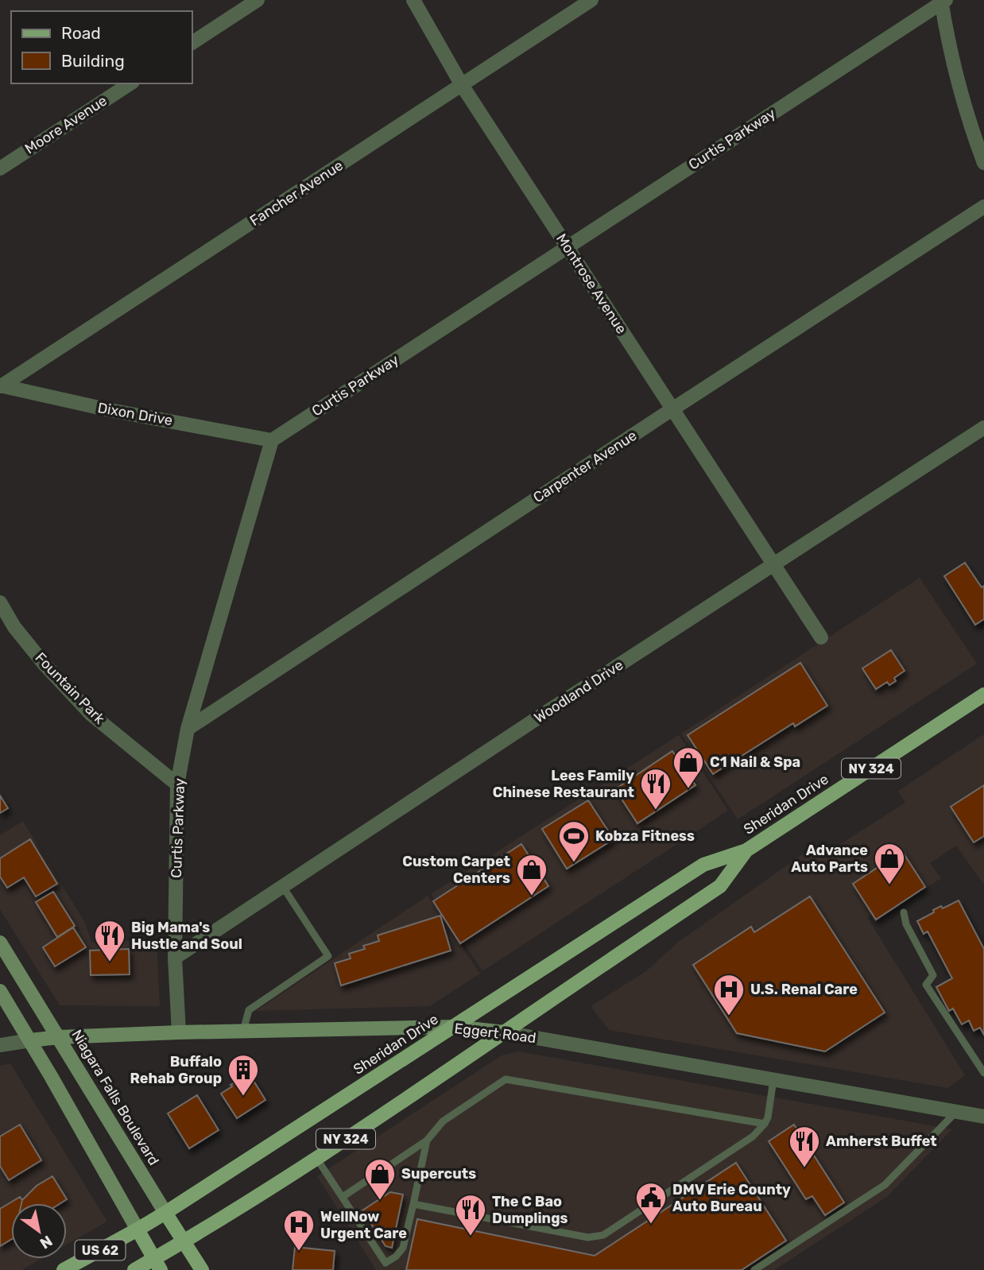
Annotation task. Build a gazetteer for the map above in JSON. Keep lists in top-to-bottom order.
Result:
{
  "streets": {
    "main road": [
      "NY 324",
      "Sheridan Drive",
      "Eggert Road",
      "Niagara Falls Boulevard",
      "US 62"
    ],
    "street": [
      "Moore Avenue",
      "Curtis Parkway",
      "Fancher Avenue",
      "Montrose Avenue",
      "Dixon Drive",
      "Carpenter Avenue",
      "Fountain Park",
      "Woodland Drive"
    ]
  },
  "crossings": [
    ["Curtis Parkway", "Montrose Avenue"],
    ["Curtis Parkway", "Dixon Drive"],
    ["Curtis Parkway", "Carpenter Avenue"],
    ["Curtis Parkway", "Fountain Park"],
    ["Curtis Parkway", "Woodland Drive"],
    ["Curtis Parkway", "Eggert Road"],
    ["Fancher Avenue", "Montrose Avenue"],
    ["Fancher Avenue", "Dixon Drive"],
    ["Montrose Avenue", "Carpenter Avenue"],
    ["Montrose Avenue", "Woodland Drive"],
    ["Sheridan Drive", "Eggert Road"],
    ["Sheridan Drive", "Niagara Falls Boulevard"],
    ["Eggert Road", "Niagara Falls Boulevard"]
  ],
  "places": {
    "shop": [
      "C1 Nail & Spa",
      "Advance Auto Parts",
      "Custom Carpet Centers",
      "Supercuts"
    ],
    "restaurant": [
      "Lees Family Chinese Restaurant",
      "Big Mama's Hustle and Soul",
      "Amherst Buffet",
      "The C Bao Dumplings"
    ],
    "sports": ["Kobza Fitness"],
    "hospital": ["U.S. Renal Care", "WellNow Urgent Care"],
    "building": ["Buffalo Rehab Group"],
    "public building": ["DMV Erie County Auto Bureau"]
  },
  "legend": ["Road", "Building"],
  "north": "bottom right"
}
